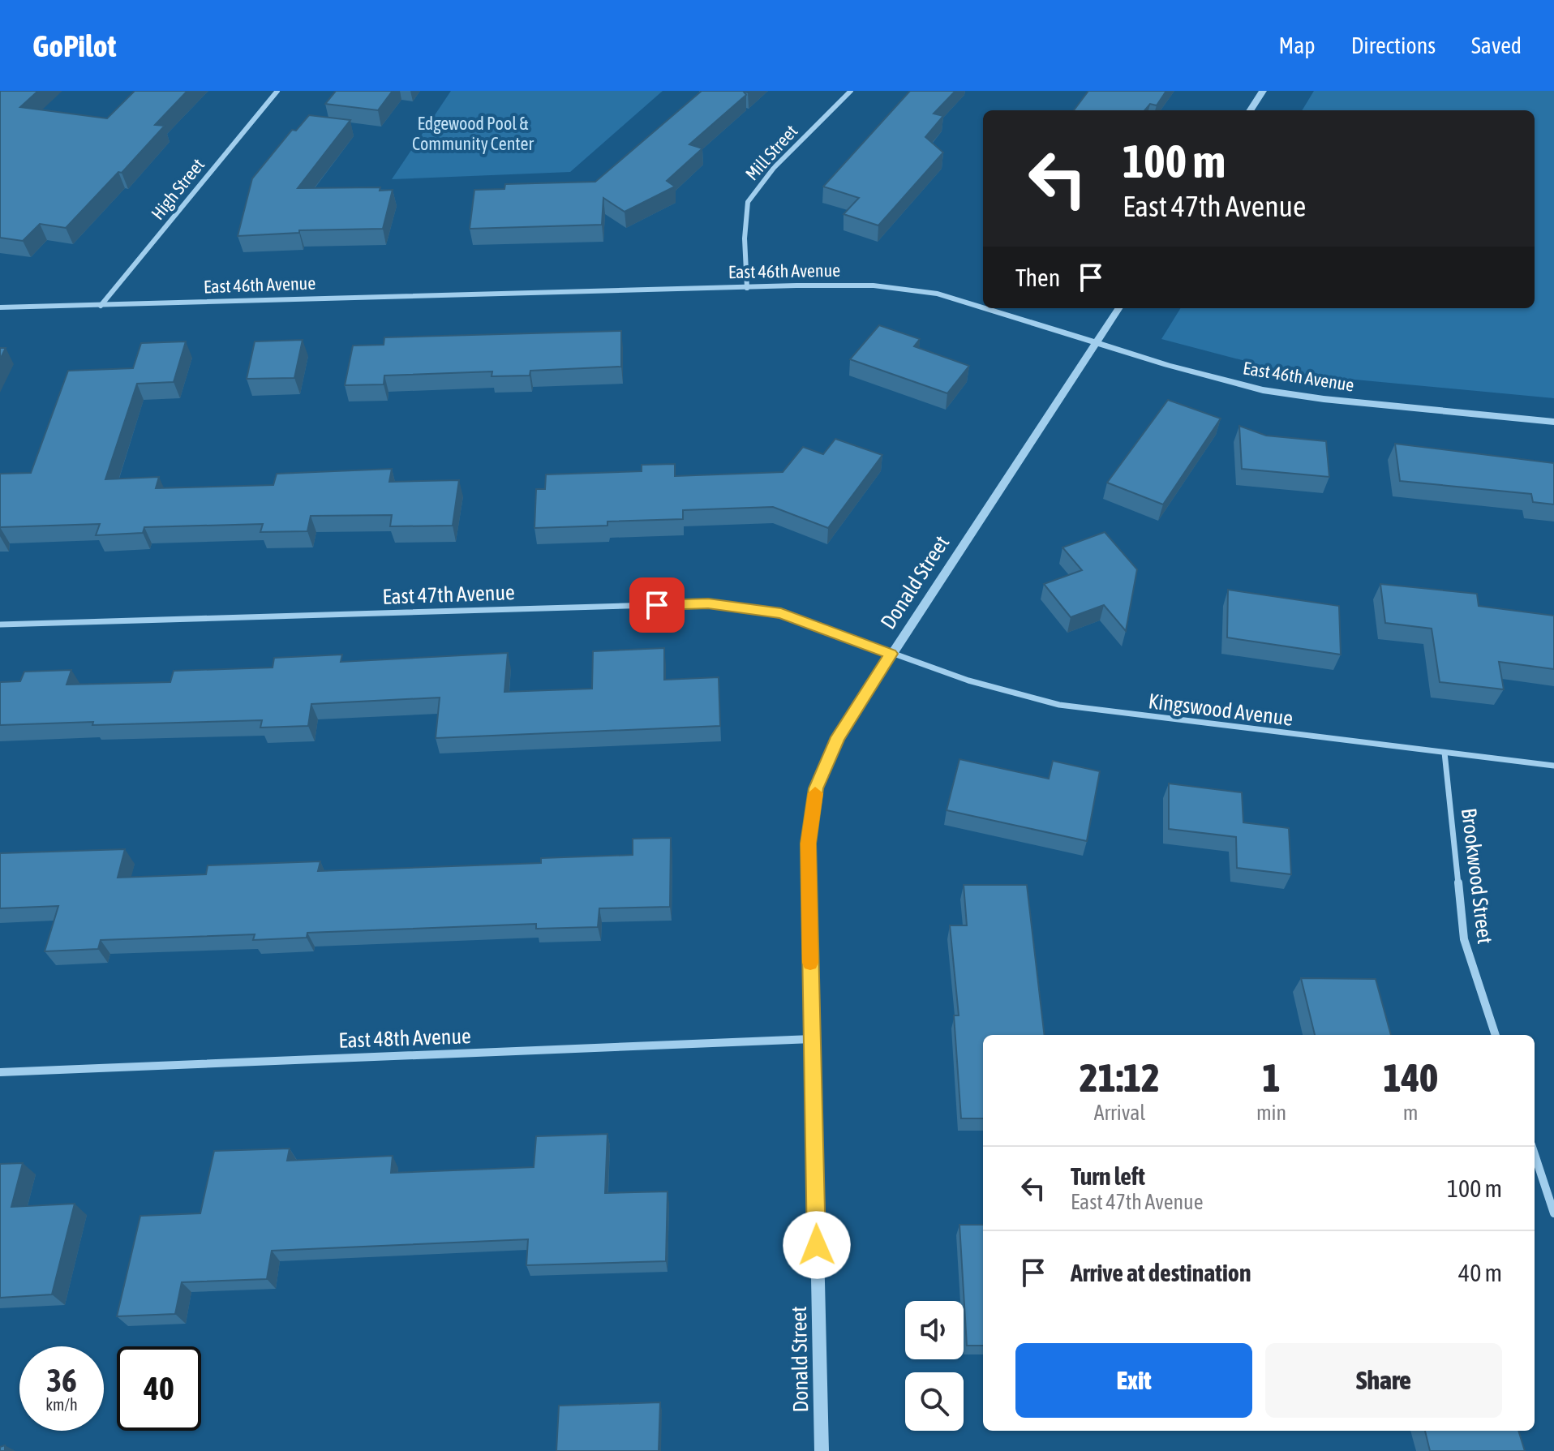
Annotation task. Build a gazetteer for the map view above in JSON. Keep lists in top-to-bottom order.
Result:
{
  "streets": {
    "street": [
      "Mill Street",
      "High Street",
      "East 46th Avenue",
      "Donald Street",
      "East 47th Avenue",
      "Kingswood Avenue",
      "Brookwood Street",
      "East 48th Avenue"
    ]
  },
  "crossings": [
    ["Mill Street", "East 46th Avenue"],
    ["High Street", "East 46th Avenue"],
    ["East 46th Avenue", "Donald Street"],
    ["Donald Street", "East 47th Avenue"],
    ["Donald Street", "Kingswood Avenue"],
    ["Donald Street", "East 48th Avenue"],
    ["East 47th Avenue", "Kingswood Avenue"],
    ["Kingswood Avenue", "Brookwood Street"]
  ],
  "parks": ["Edgewood Pool & Community Center"],
  "page": {
    "header": "GoPilot",
    "nav": ["Map", "Directions", "Saved"],
    "turn": ["100 m", "East 47th Avenue"],
    "then": "Then",
    "eta": [
      "21:12",
      "Arrival",
      "1",
      "min",
      "140",
      "m"
    ],
    "list": [
      {
        "name": "Turn left",
        "note": "East 47th Avenue",
        "value": "100 m"
      },
      {
        "name": "Arrive at destination",
        "value": "40 m"
      }
    ],
    "buttons": ["Exit", "Share"],
    "speed": "36 km/h",
    "limit": "40"
  }
}
